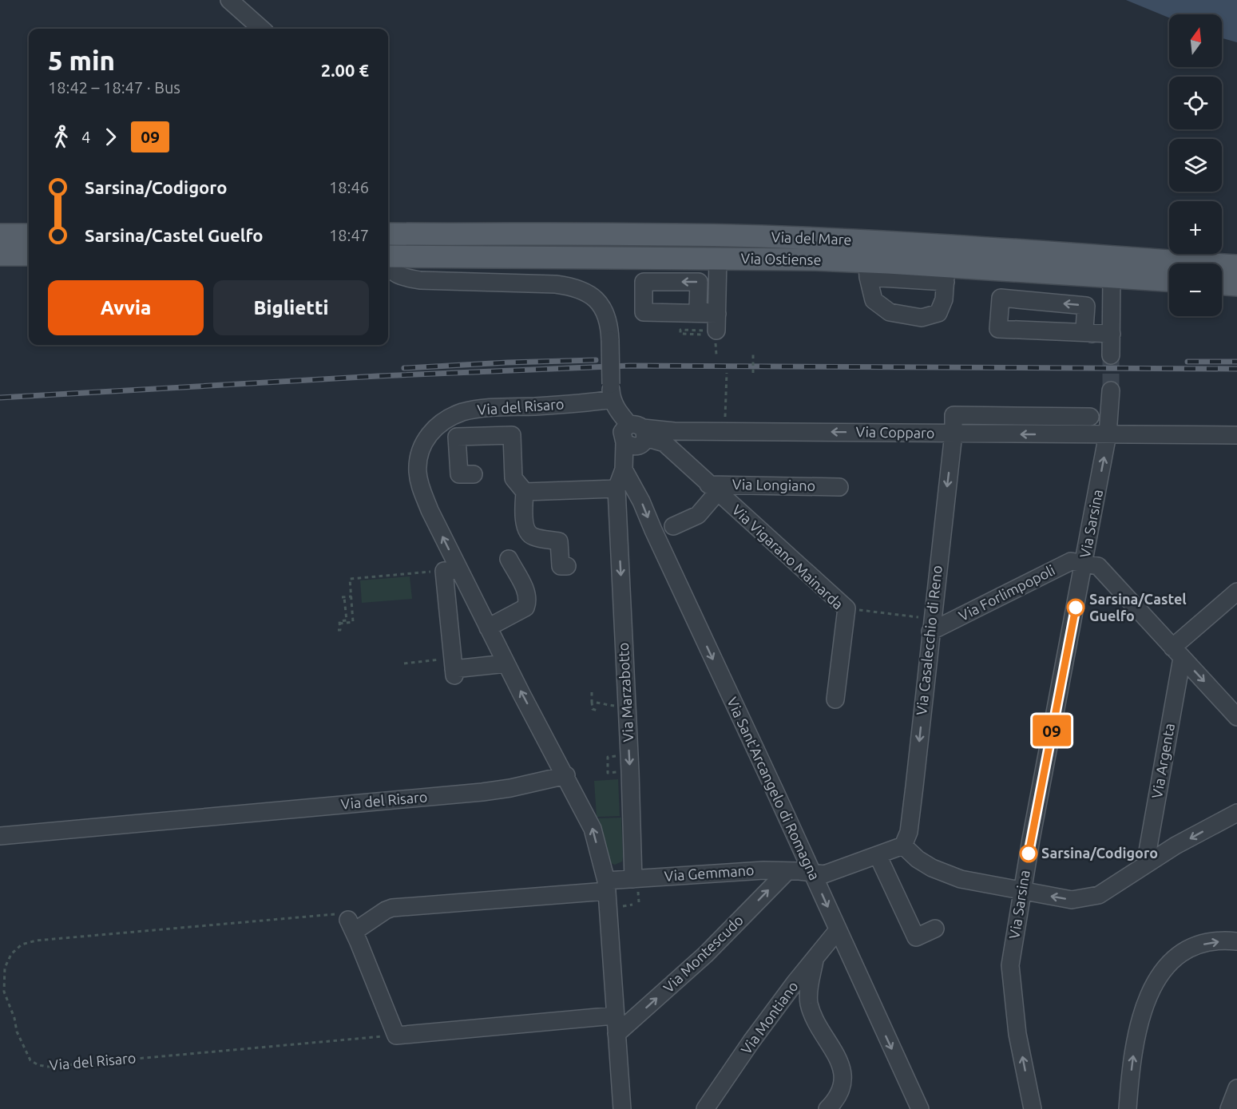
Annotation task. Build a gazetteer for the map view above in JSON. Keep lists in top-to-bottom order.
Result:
{
  "streets": {
    "main road": ["Via del Mare", "Via Ostiense"],
    "street": [
      "Via del Risaro",
      "Via Copparo",
      "Via Longiano",
      "Via Sarsina",
      "Via Vigarano Mainarda",
      "Via Forlimpopoli",
      "Via Casalecchio di Reno",
      "Via Marzabotto",
      "Via Argenta",
      "Via Sant'Arcangelo di Romagna",
      "Via Gemmano",
      "Via Montescudo",
      "Via Montiano"
    ]
  },
  "crossings": [
    ["Via del Risaro", "Via Gemmano"],
    ["Via del Risaro", "Via Montescudo"],
    ["Via Copparo", "Via Sarsina"],
    ["Via Copparo", "Via Vigarano Mainarda"],
    ["Via Copparo", "Via Casalecchio di Reno"],
    ["Via Longiano", "Via Vigarano Mainarda"],
    ["Via Sarsina", "Via Forlimpopoli"],
    ["Via Forlimpopoli", "Via Casalecchio di Reno"],
    ["Via Casalecchio di Reno", "Via Gemmano"],
    ["Via Marzabotto", "Via Gemmano"],
    ["Via Sant'Arcangelo di Romagna", "Via Gemmano"],
    ["Via Sant'Arcangelo di Romagna", "Via Montiano"],
    ["Via Gemmano", "Via Montescudo"]
  ],
  "one_way": [
    "Via Copparo",
    "Via Sarsina",
    "Via Casalecchio di Reno",
    "Via Marzabotto",
    "Via Sant'Arcangelo di Romagna",
    "Via Montescudo"
  ],
  "places": ["Sarsina/Castel Guelfo", "Sarsina/Codigoro"],
  "lines": ["bus line 09"],
  "north": "top",
  "page": {
    "on_map": "09",
    "map_buttons": ["+", "−"],
    "heading": ["5 min", "18:42 – 18:47 · Bus", "2.00 €"],
    "legs": ["4", "09"],
    "list": [
      {
        "name": "Sarsina/Codigoro",
        "value": "18:46"
      },
      {
        "name": "Sarsina/Castel Guelfo",
        "value": "18:47"
      }
    ],
    "buttons": ["Avvia", "Biglietti"]
  }
}
